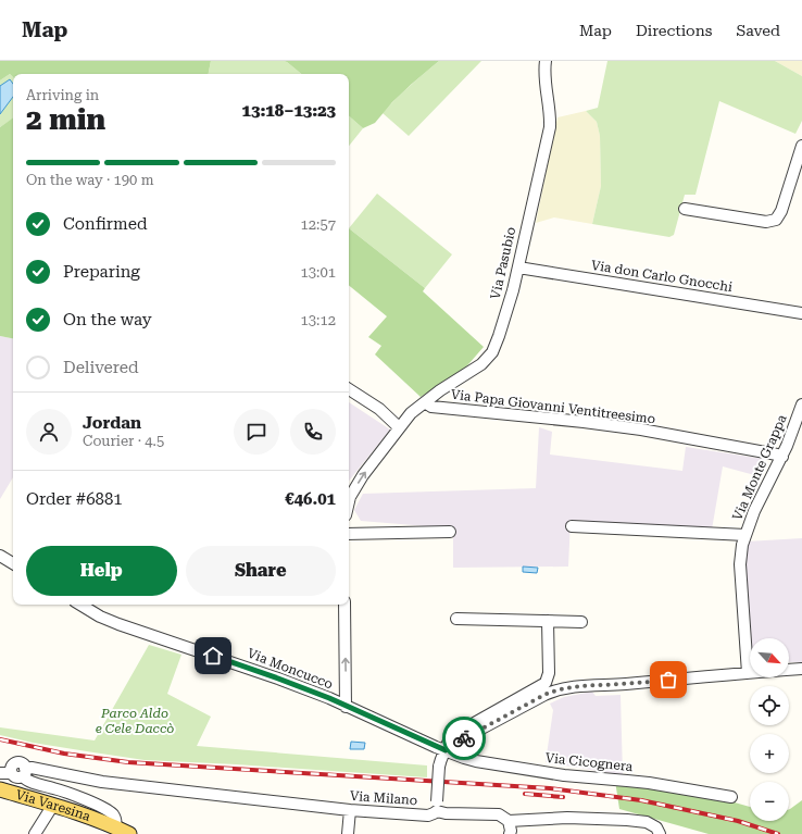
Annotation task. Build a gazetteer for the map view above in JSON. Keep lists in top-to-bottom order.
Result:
{
  "streets": {
    "main road": ["Via Varesina"],
    "street": [
      "Via Pasubio",
      "Via don Carlo Gnocchi",
      "Via Papa Giovanni Ventitreesimo",
      "Via Monte Grappa",
      "Via Moncucco",
      "Via Cicognera",
      "Via Milano"
    ]
  },
  "crossings": [
    ["Via Pasubio", "Via don Carlo Gnocchi"],
    ["Via Pasubio", "Via Papa Giovanni Ventitreesimo"],
    ["Via Papa Giovanni Ventitreesimo", "Via Monte Grappa"],
    ["Via Moncucco", "Via Cicognera"]
  ],
  "parks": ["Parco Aldo e Cele Daccò"],
  "north": "bottom right",
  "page": {
    "header": "Map",
    "nav": ["Map", "Directions", "Saved"],
    "heading": ["2 min", "Arriving in", "13:18–13:23"],
    "panel": [
      "Jordan",
      "Courier · 4.5",
      "Order #6881",
      "€46.01"
    ],
    "bar": "On the way · 190 m",
    "list": [
      ["Confirmed", "12:57"],
      ["Preparing", "13:01"],
      ["On the way", "13:12"],
      "Delivered"
    ],
    "buttons": ["Help", "Share"],
    "map_buttons": ["+", "−"]
  }
}
